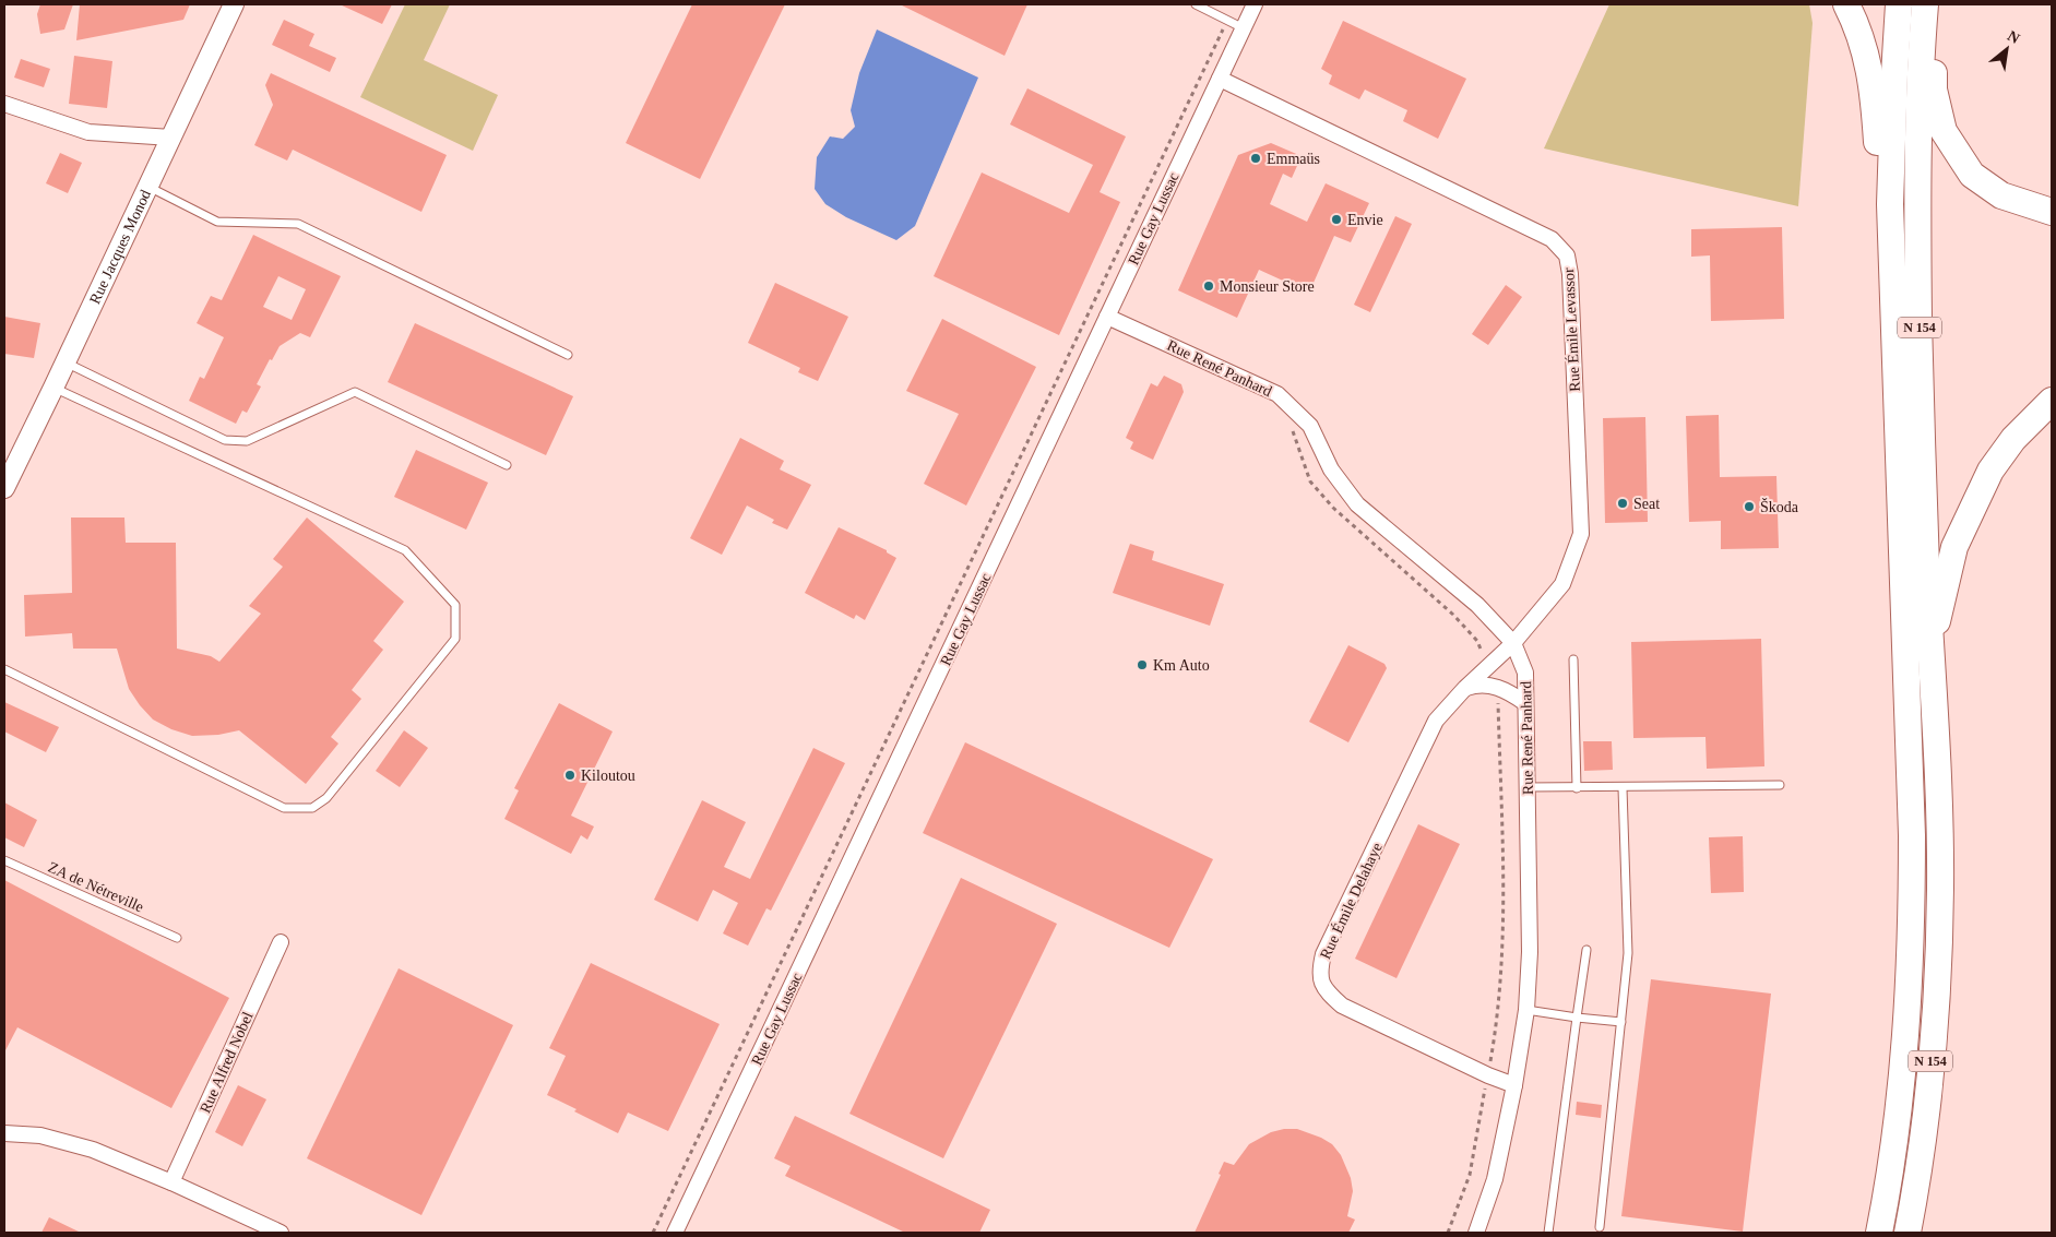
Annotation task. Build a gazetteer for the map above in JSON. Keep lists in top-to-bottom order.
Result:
{
  "streets": {
    "highway": ["N 154"],
    "street": [
      "Rue Gay Lussac",
      "Rue Jacques Monod",
      "Rue Émile Levassor",
      "Rue René Panhard",
      "Rue Émile Delahaye",
      "Rue Alfred Nobel"
    ],
    "lane": ["ZA de Nétreville"]
  },
  "crossings": [
    ["Rue Gay Lussac", "Rue Émile Levassor"],
    ["Rue Gay Lussac", "Rue René Panhard"],
    ["Rue Émile Levassor", "Rue René Panhard"],
    ["Rue Émile Levassor", "Rue Émile Delahaye"],
    ["Rue René Panhard", "Rue Émile Delahaye"]
  ],
  "places": [
    "Emmaüs",
    "Envie",
    "Monsieur Store",
    "Seat",
    "Škoda",
    "Km Auto",
    "Kiloutou"
  ],
  "north": "top right"
}
